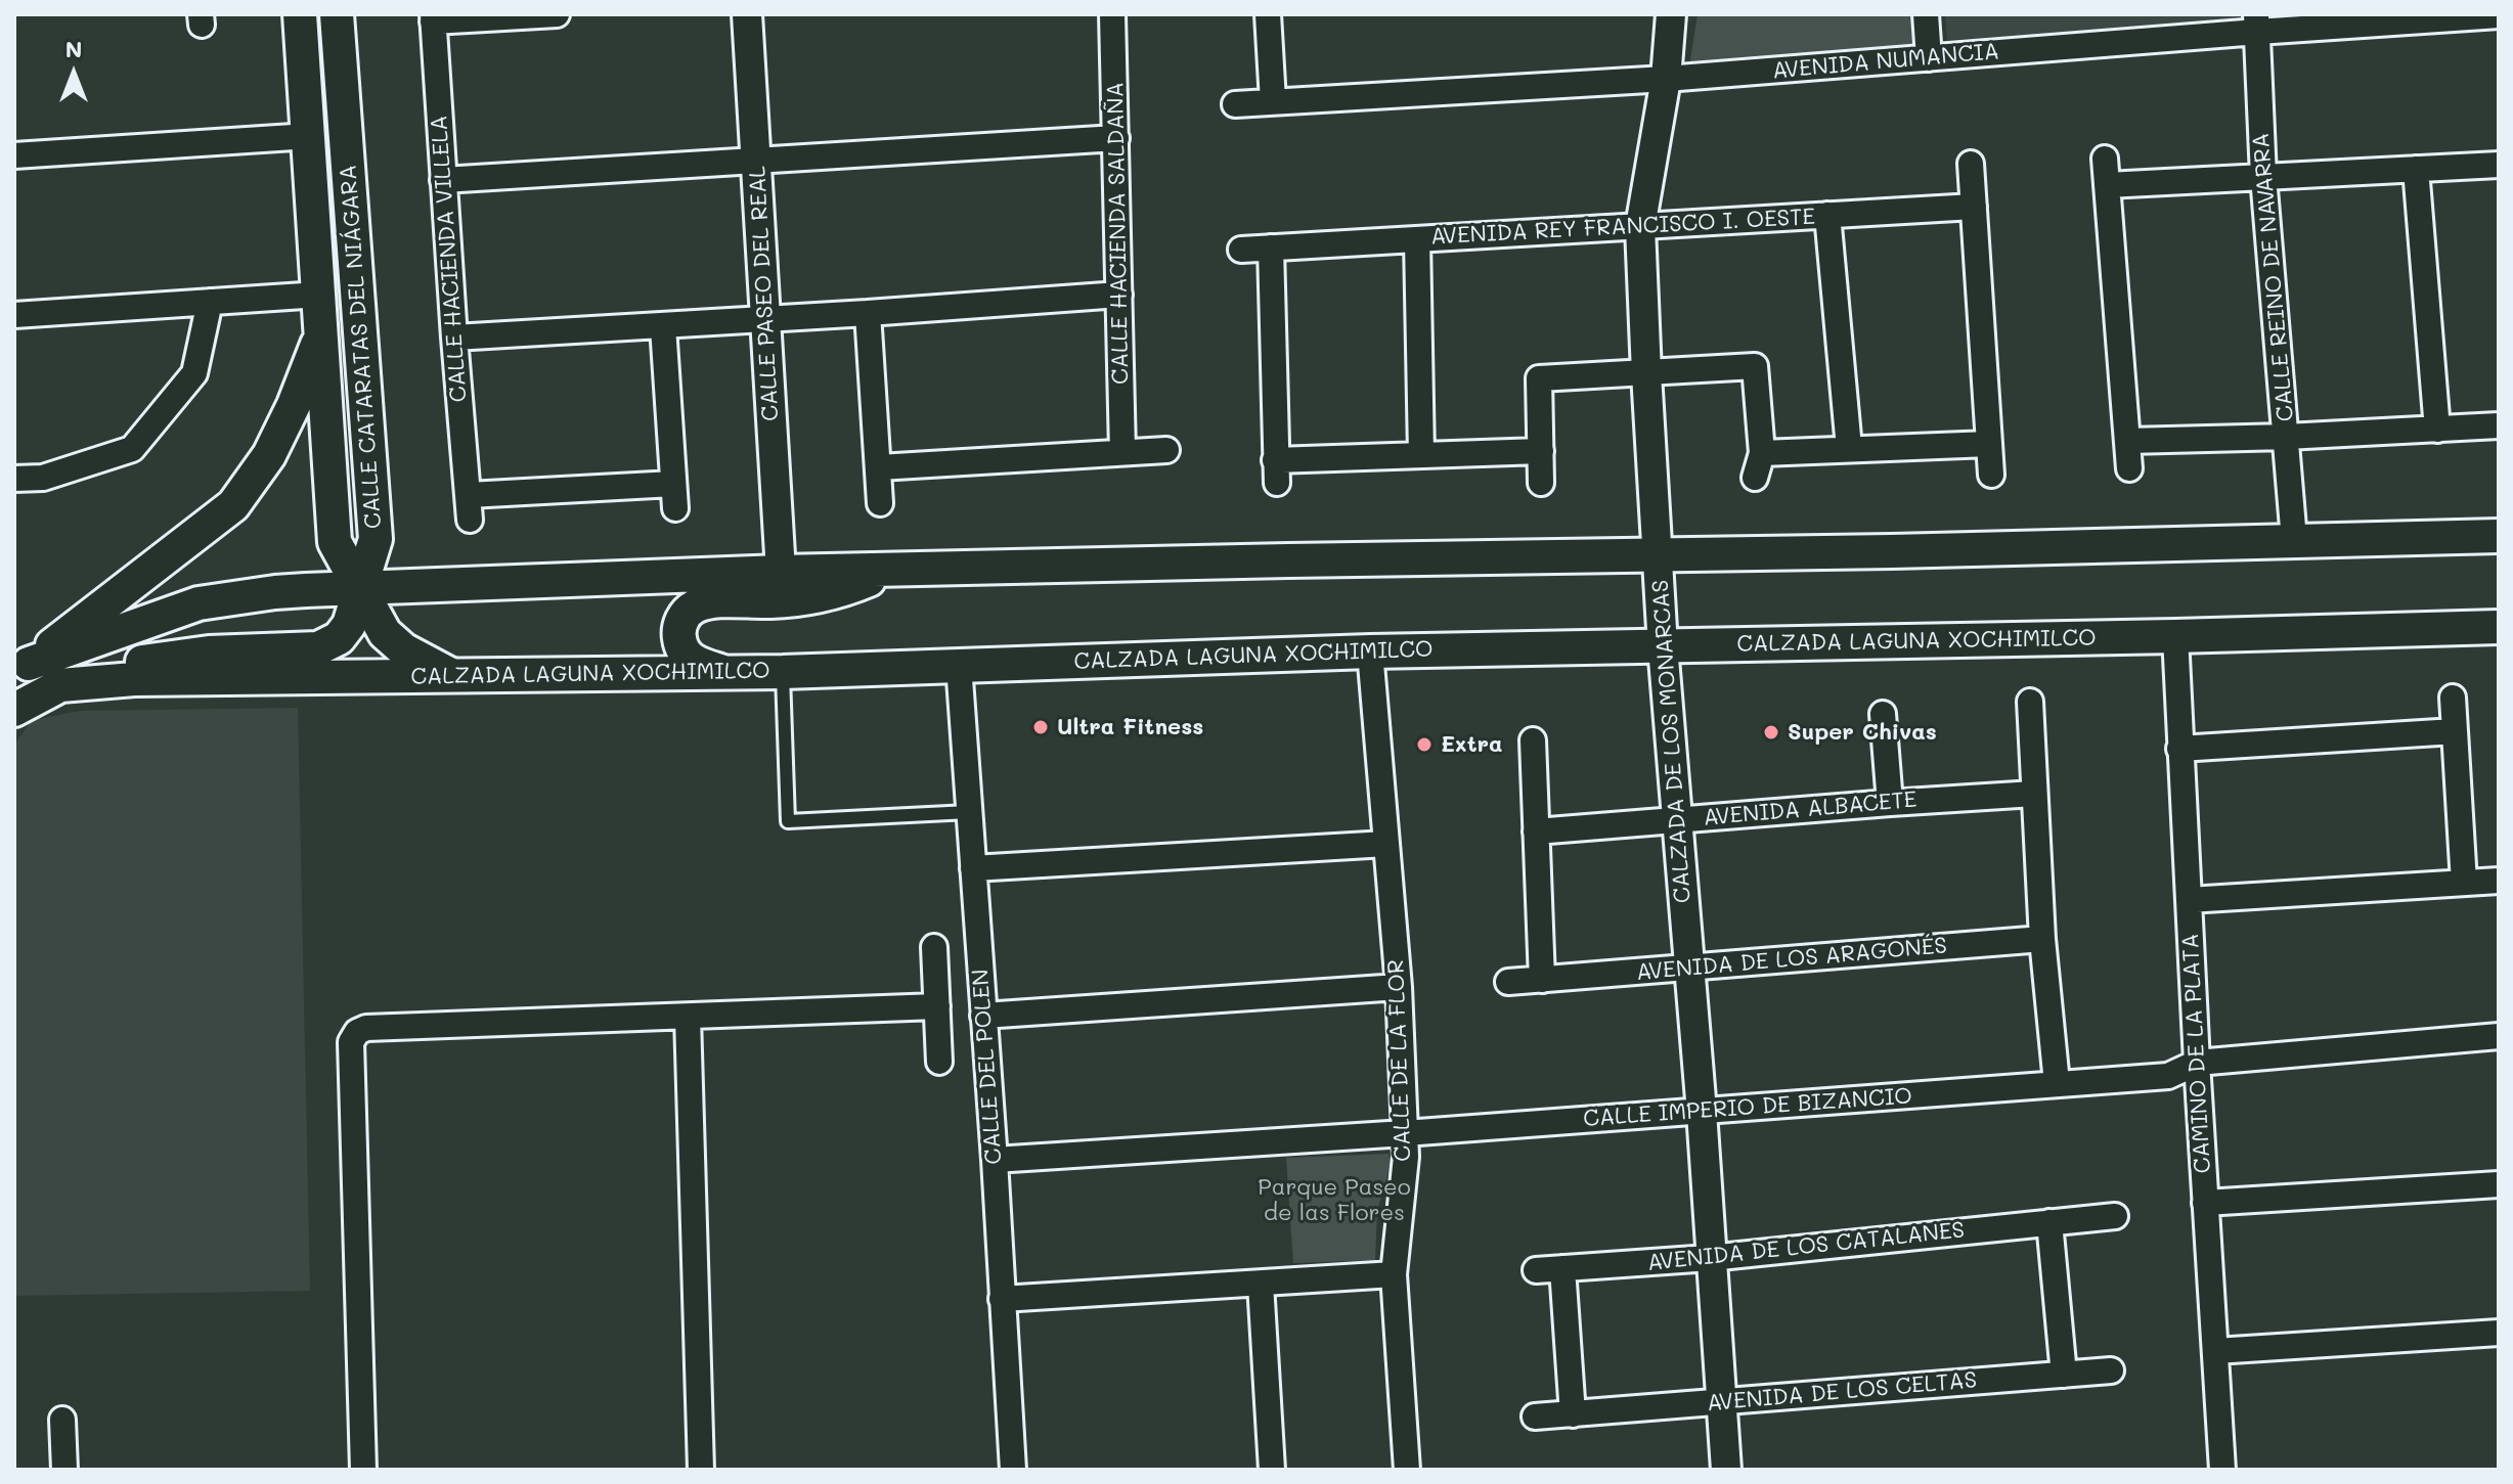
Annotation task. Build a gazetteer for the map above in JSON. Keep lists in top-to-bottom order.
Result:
{
  "streets": {
    "main road": ["CALLE CATARATAS DEL NIÁGARA", "CALZADA LAGUNA XOCHIMILCO"],
    "street": [
      "AVENIDA NUMANCIA",
      "AVENIDA REY FRANCISCO I. OESTE",
      "CALLE HACIENDA SALDAÑA",
      "CALLE HACIENDA VILLELA",
      "CALLE REINO DE NAVARRA",
      "CALLE PASEO DEL REAL",
      "CALZADA DE LOS MONARCAS",
      "AVENIDA ALBACETE",
      "AVENIDA DE LOS ARAGONÉS",
      "CAMINO DE LA PLATA",
      "CALLE DE LA FLOR",
      "CALLE DEL POLEN",
      "CALLE IMPERIO DE BIZANCIO",
      "AVENIDA DE LOS CATALANES",
      "AVENIDA DE LOS CELTAS"
    ]
  },
  "crossings": [
    ["AVENIDA NUMANCIA", "CALLE REINO DE NAVARRA"],
    ["AVENIDA NUMANCIA", "CALZADA DE LOS MONARCAS"],
    ["AVENIDA REY FRANCISCO I. OESTE", "CALZADA DE LOS MONARCAS"],
    ["CALZADA LAGUNA XOCHIMILCO", "CALZADA DE LOS MONARCAS"],
    ["CALZADA LAGUNA XOCHIMILCO", "CAMINO DE LA PLATA"],
    ["CALZADA LAGUNA XOCHIMILCO", "CALLE DE LA FLOR"],
    ["CALZADA LAGUNA XOCHIMILCO", "CALLE DEL POLEN"],
    ["CALZADA DE LOS MONARCAS", "AVENIDA ALBACETE"],
    ["CALZADA DE LOS MONARCAS", "AVENIDA DE LOS ARAGONÉS"],
    ["CALZADA DE LOS MONARCAS", "CALLE IMPERIO DE BIZANCIO"],
    ["CALZADA DE LOS MONARCAS", "AVENIDA DE LOS CATALANES"],
    ["CALZADA DE LOS MONARCAS", "AVENIDA DE LOS CELTAS"],
    ["CAMINO DE LA PLATA", "CALLE IMPERIO DE BIZANCIO"],
    ["CALLE DE LA FLOR", "CALLE IMPERIO DE BIZANCIO"],
    ["CALLE DEL POLEN", "CALLE IMPERIO DE BIZANCIO"]
  ],
  "parks": ["Parque Paseo de las Flores"],
  "places": ["Ultra Fitness", "Super Chivas", "Extra"],
  "north": "top"
}
